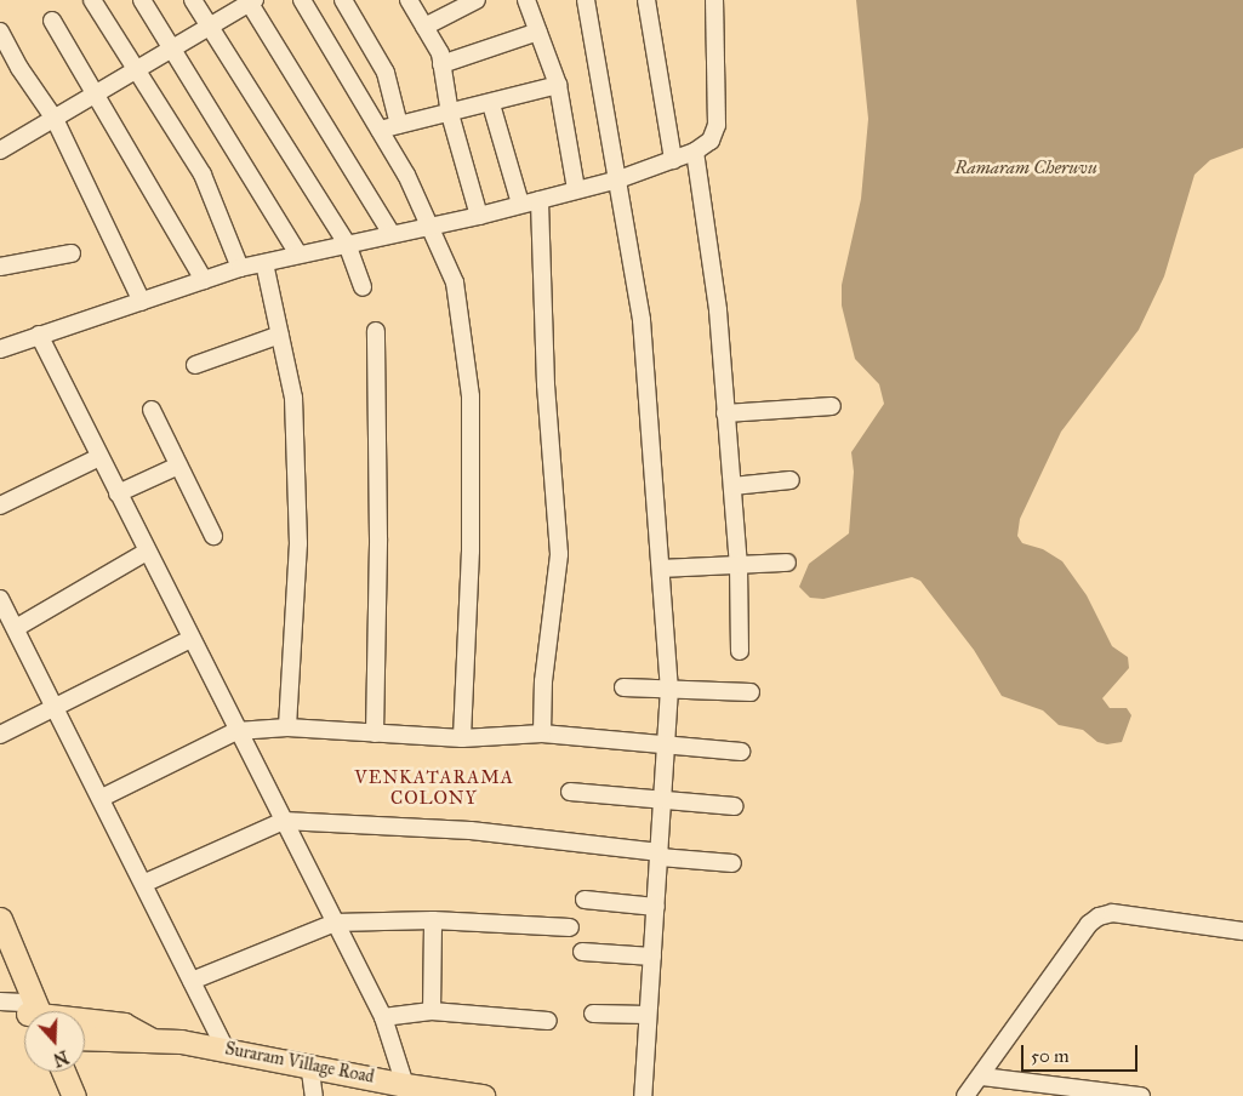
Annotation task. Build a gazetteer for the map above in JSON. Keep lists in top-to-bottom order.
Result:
{
  "streets": {
    "main road": ["Suraram Village Road"]
  },
  "districts": ["VENKATARAMA COLONY"],
  "water": ["Ramaram Cheruvu"],
  "scale_bar": "50 m",
  "north": "bottom"
}
